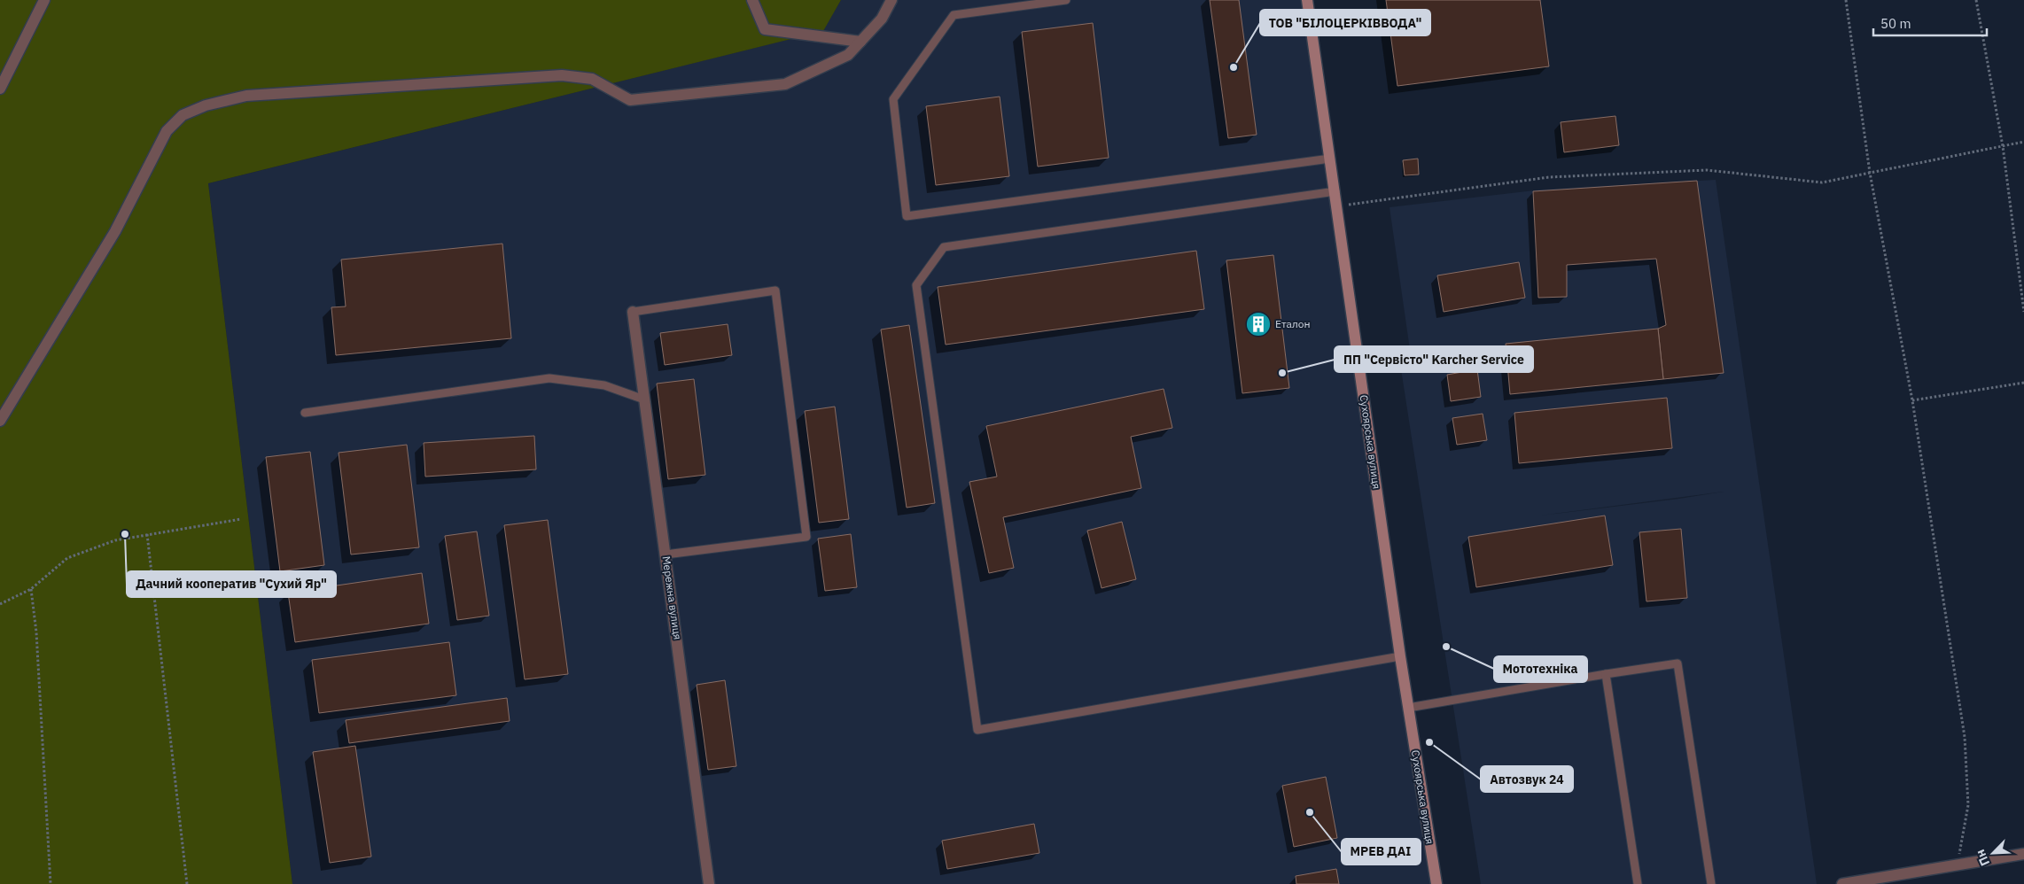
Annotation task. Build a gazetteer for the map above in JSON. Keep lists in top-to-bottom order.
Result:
{
  "streets": {
    "street": ["Сухоярська вулиця", "Мережна вулиця"]
  },
  "places": {
    "other": [
      "ТОВ \"БІЛОЦЕРКІВВОДА\"",
      "ПП \"Сервісто\" Karcher Service",
      "Дачний кооператив \"Сухий Яр\"",
      "Мототехніка",
      "Автозвук 24",
      "МРЕВ ДАІ"
    ],
    "building": ["Еталон"]
  },
  "scale_bar": "50 m",
  "north": "bottom left"
}
